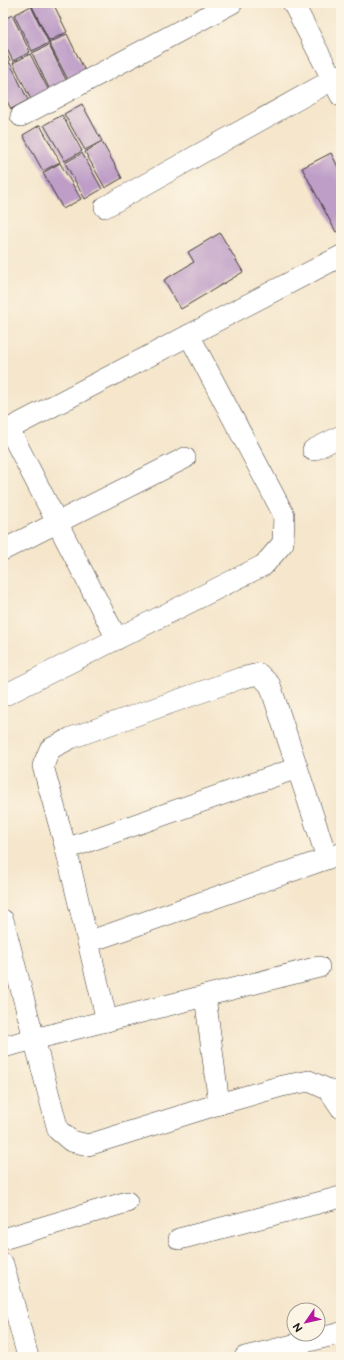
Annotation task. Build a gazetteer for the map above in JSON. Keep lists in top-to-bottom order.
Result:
{
  "north": "bottom left"
}
